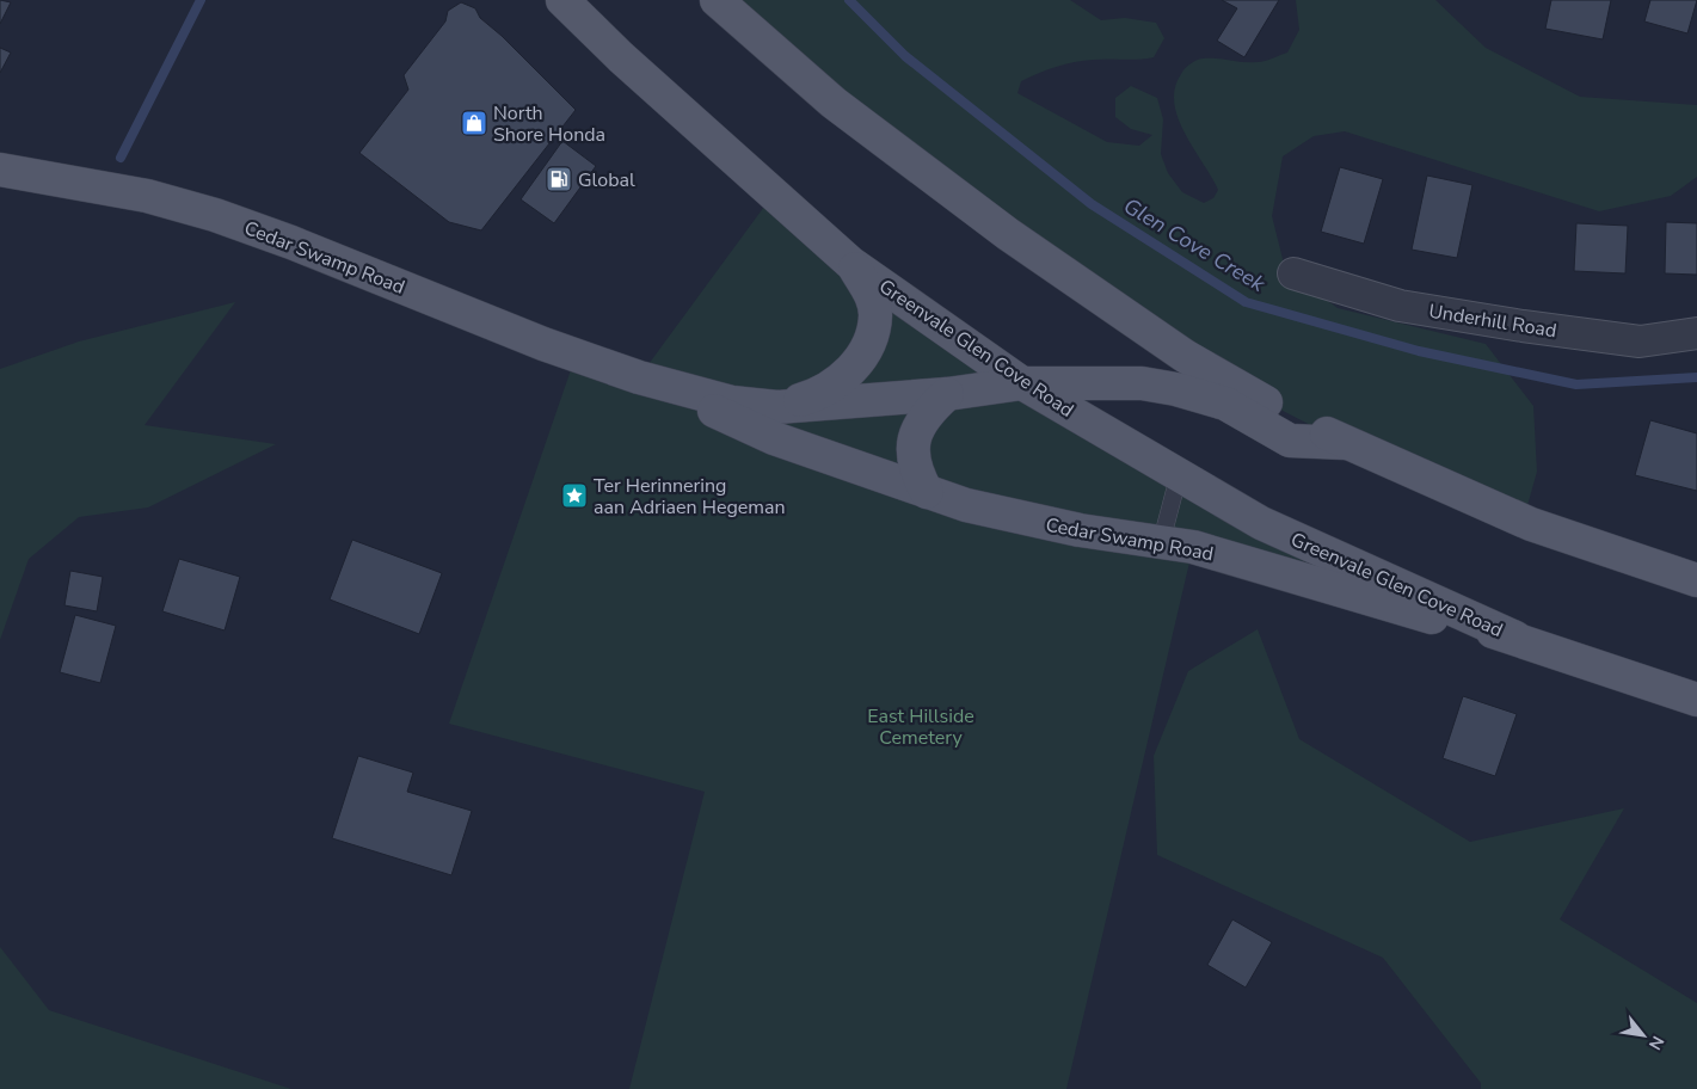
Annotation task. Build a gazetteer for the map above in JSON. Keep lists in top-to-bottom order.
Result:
{
  "streets": {
    "main road": ["Cedar Swamp Road", "Greenvale Glen Cove Road"],
    "street": ["Underhill Road"]
  },
  "crossings": [
    ["Cedar Swamp Road", "Greenvale Glen Cove Road"]
  ],
  "water": ["Glen Cove Creek"],
  "parks": ["East Hillside Cemetery"],
  "places": {
    "shop": ["North Shore Honda"],
    "fuel station": ["Global"],
    "place": ["Ter Herinnering aan Adriaen Hegeman"]
  },
  "north": "bottom right"
}
